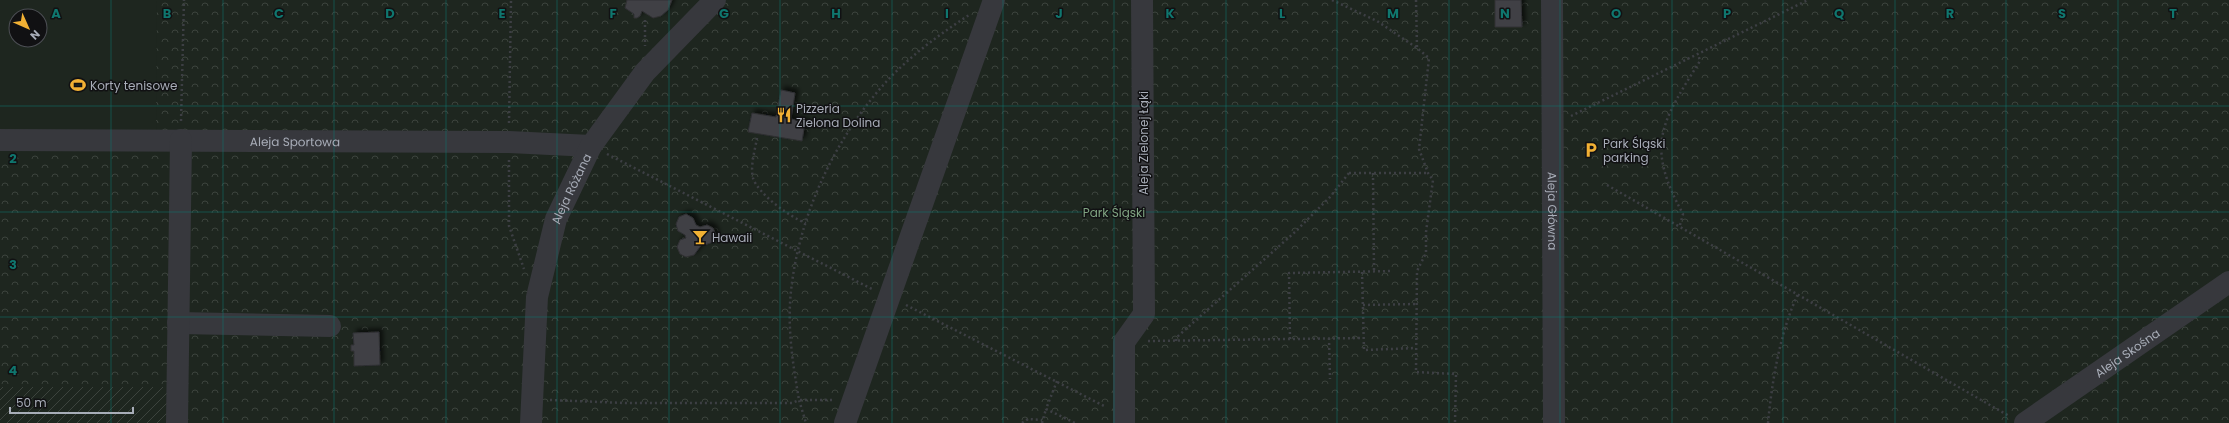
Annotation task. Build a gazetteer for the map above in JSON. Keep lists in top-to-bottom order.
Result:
{
  "streets": {
    "street": [
      "Aleja Sportowa",
      "Aleja Zielonej Łąki",
      "Aleja Różana",
      "Aleja Główna",
      "Aleja Skośna"
    ]
  },
  "crossings": [
    ["Aleja Sportowa", "Aleja Różana"]
  ],
  "parks": ["Park Śląski"],
  "places": {
    "sports": ["Korty tenisowe"],
    "restaurant": ["Pizzeria Zielona Dolina"],
    "parking": ["Park Śląski parking"],
    "bar": ["Hawaii"]
  },
  "scale_bar": "50 m",
  "north": "bottom right",
  "grid": {
    "columns": [
      "A",
      "B",
      "C",
      "D",
      "E",
      "F",
      "G",
      "H",
      "I",
      "J",
      "K",
      "L",
      "M",
      "N",
      "O",
      "P",
      "Q",
      "R",
      "S",
      "T"
    ],
    "rows": ["2", "3", "4"]
  }
}
